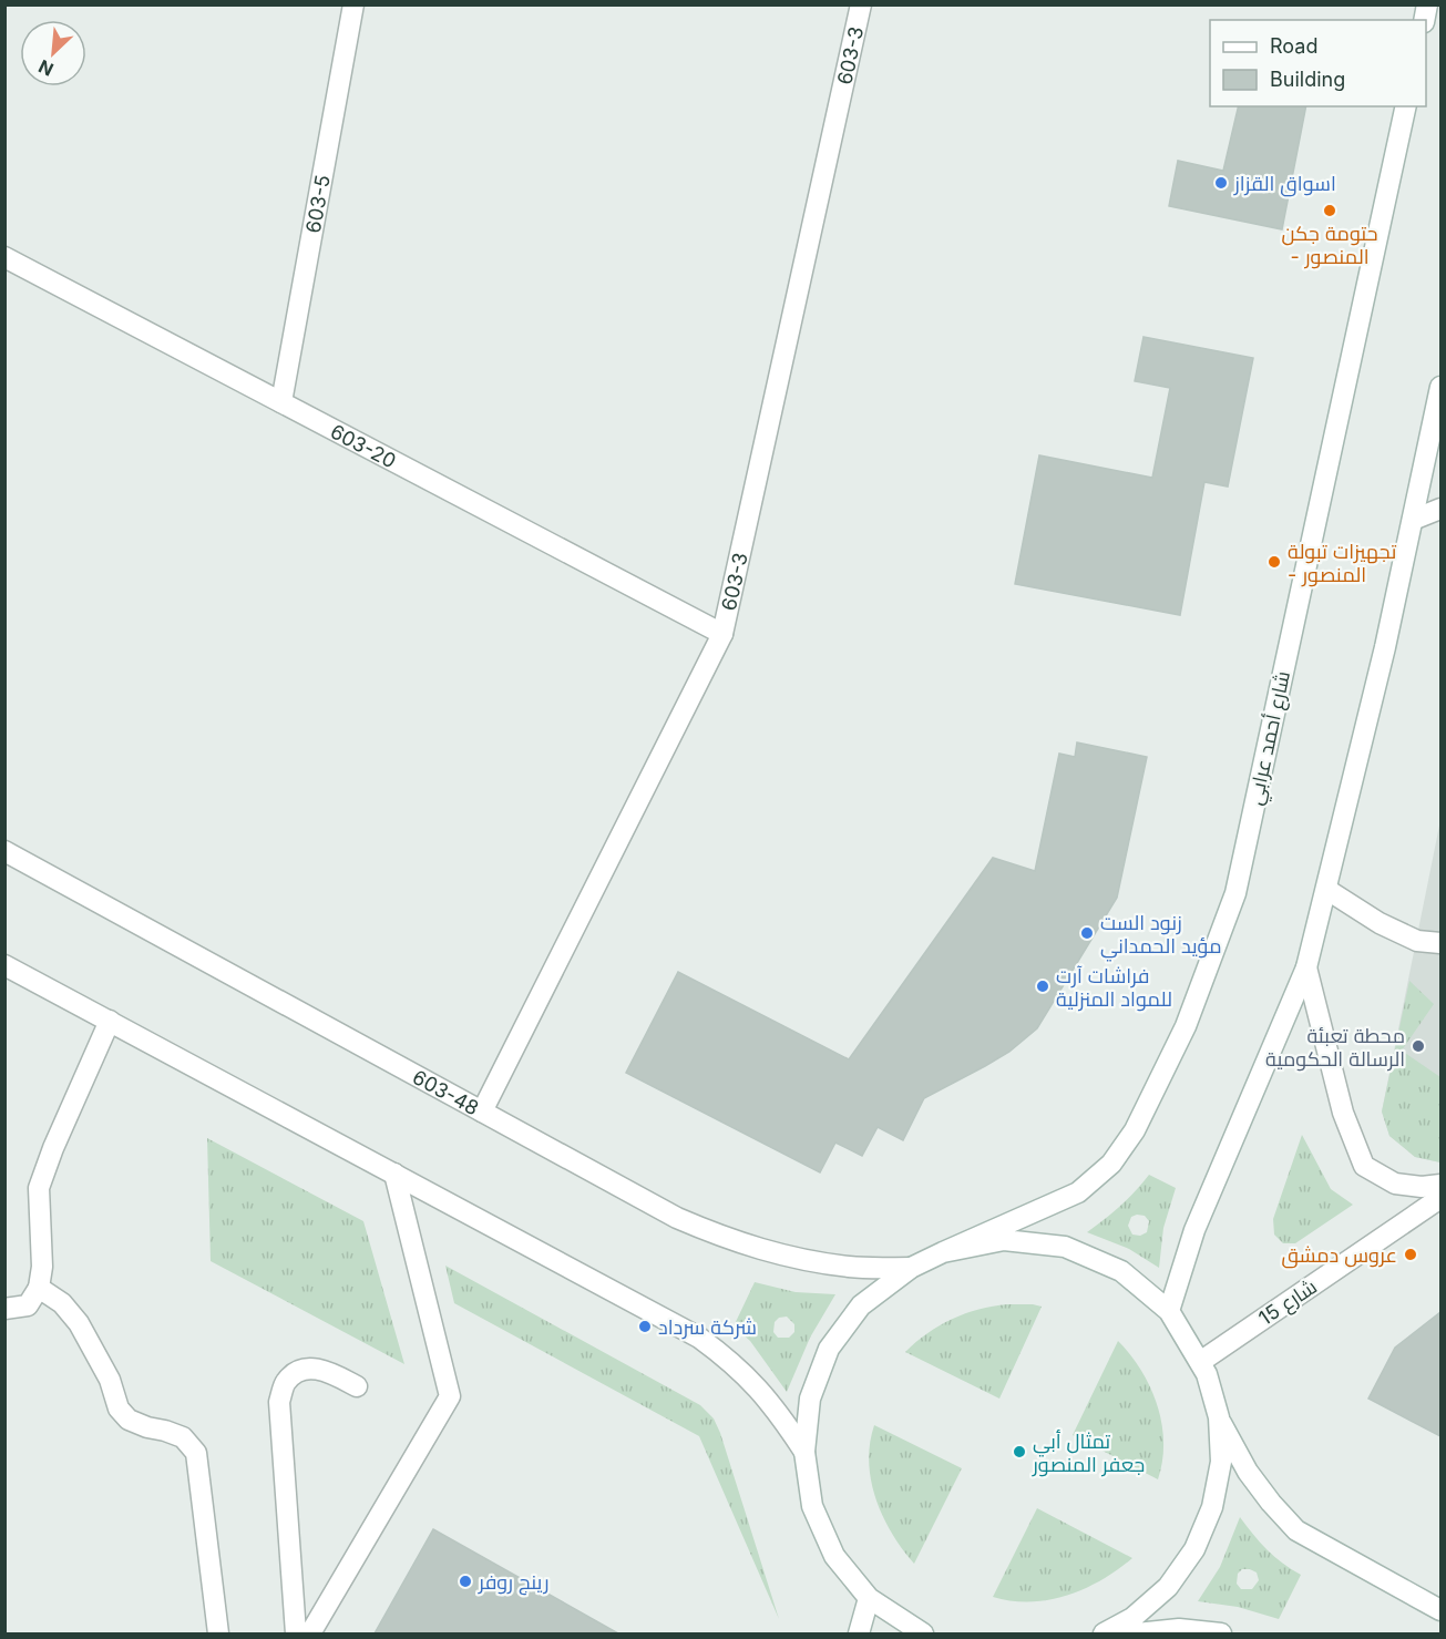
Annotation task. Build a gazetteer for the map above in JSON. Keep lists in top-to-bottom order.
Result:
{
  "streets": {
    "street": [
      "603-3",
      "603-5",
      "603-20",
      "شارع أحمد عرابي",
      "603-48",
      "شارع 15"
    ]
  },
  "crossings": [
    ["603-3", "603-20"],
    ["603-3", "603-48"],
    ["603-5", "603-20"]
  ],
  "places": [
    "اسواق القزاز",
    "حتومة جكن - المنصور",
    "تجهيزات تبولة - المنصور",
    "زنود الست مؤيد الحمداني",
    "فراشات آرت للمواد المنزلية",
    "محطة تعبئة الرسالة الحكومية",
    "عروس دمشق",
    "شركة سرداد",
    "تمثال أبي جعفر المنصور",
    "رينج روفر"
  ],
  "legend": ["Road", "Building"],
  "north": "bottom left"
}
